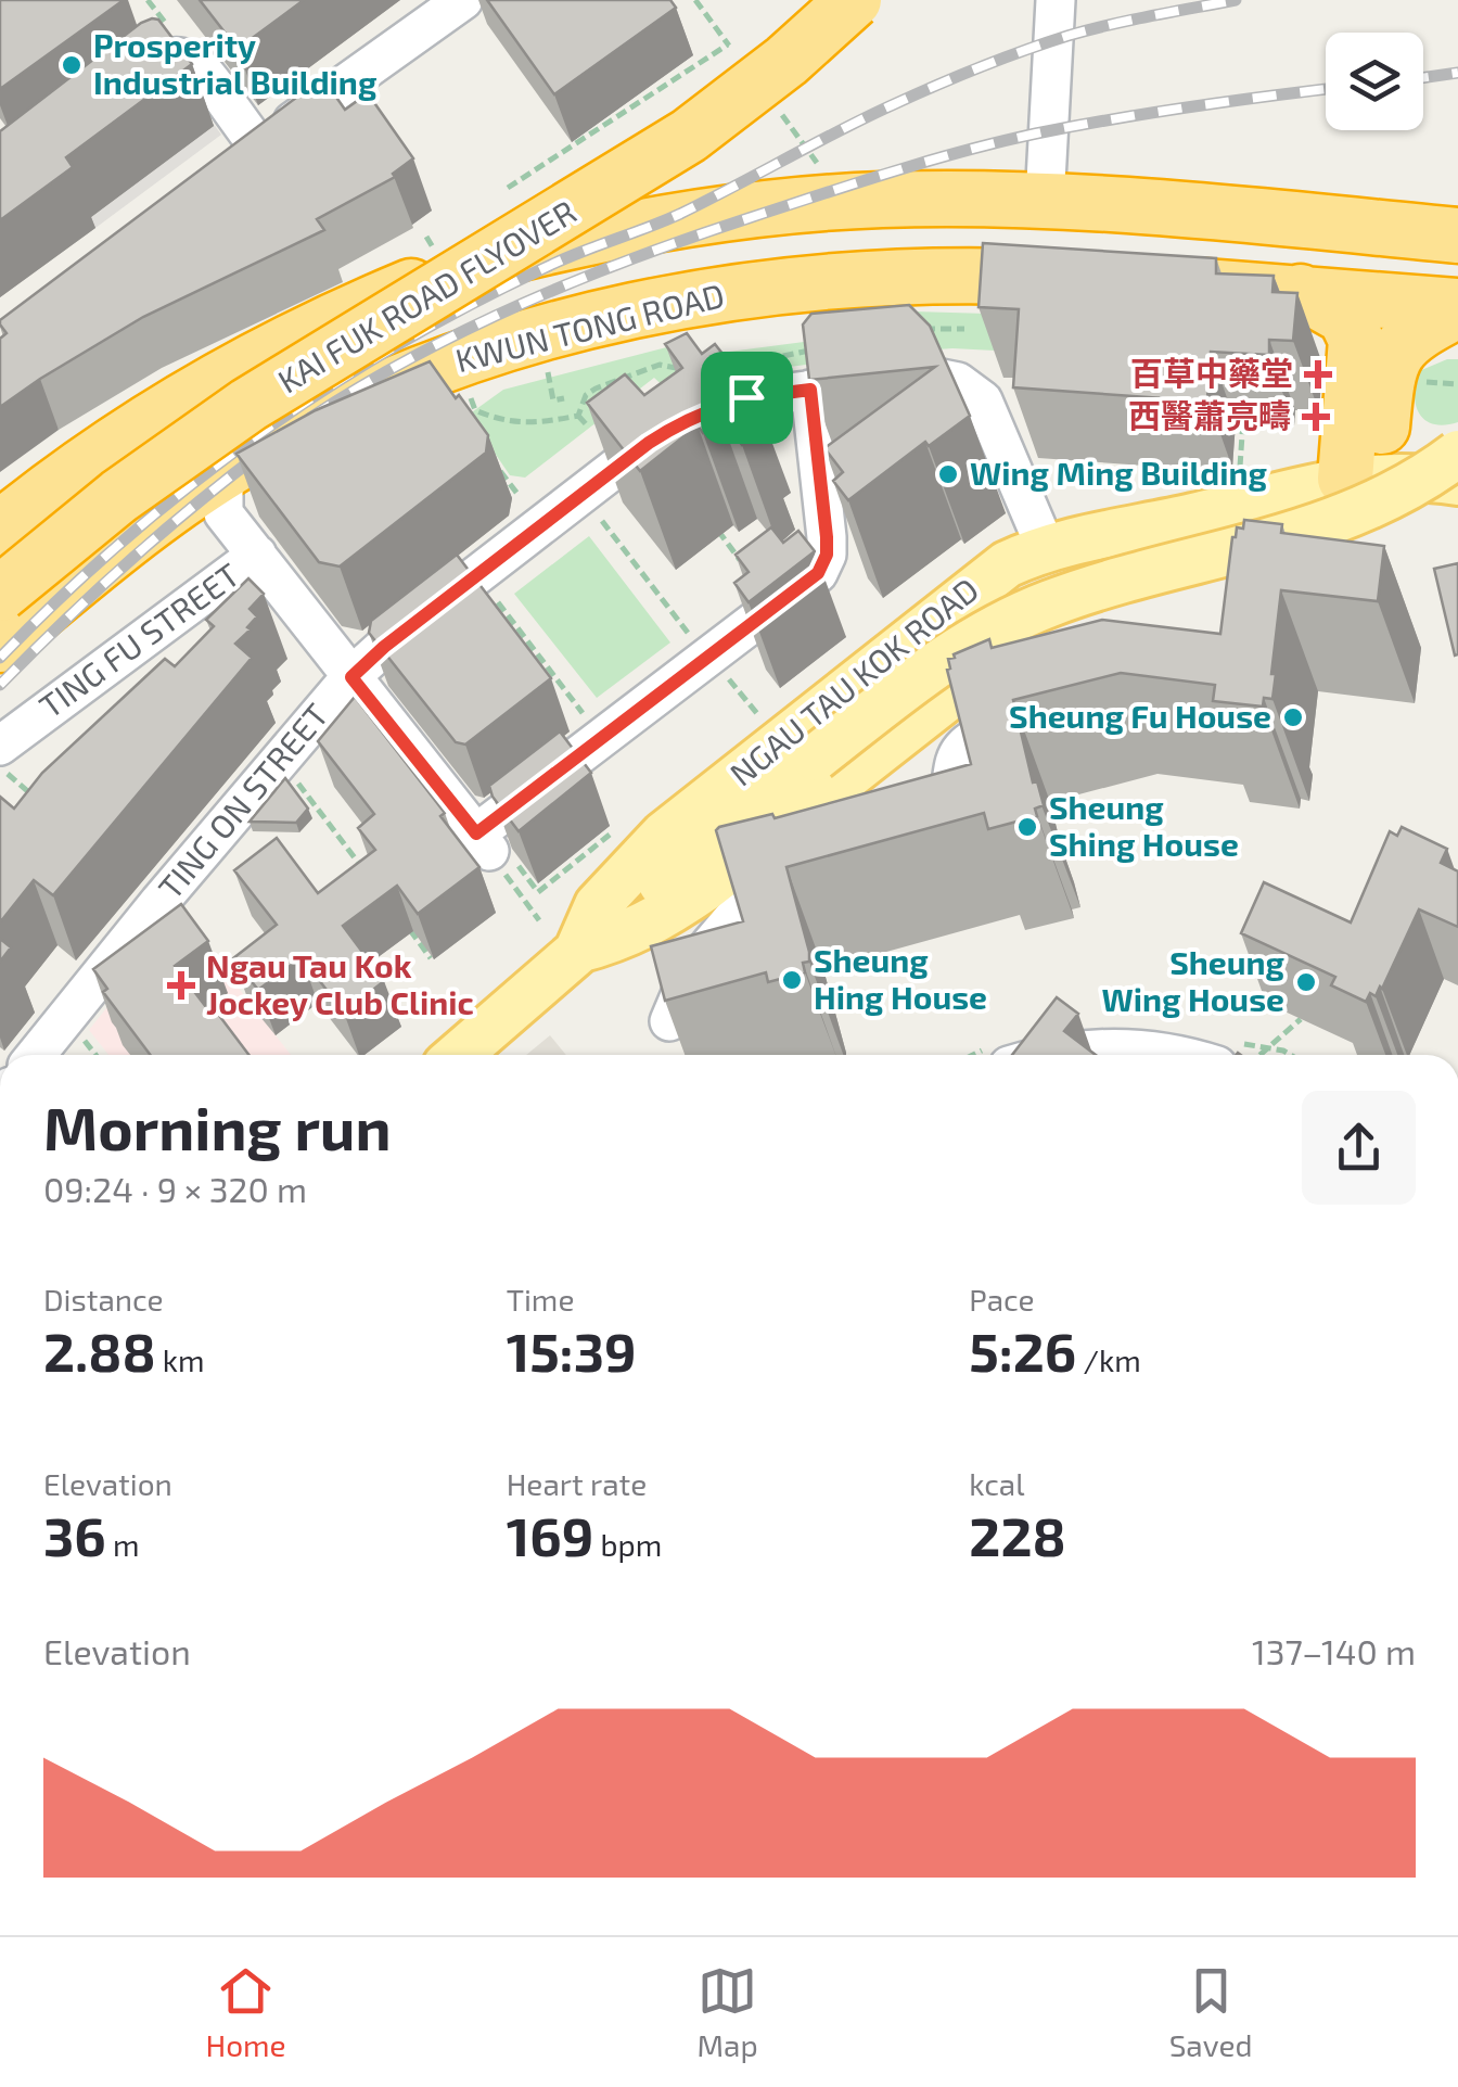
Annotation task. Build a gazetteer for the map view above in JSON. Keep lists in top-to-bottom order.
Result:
{
  "streets": {
    "highway": ["KAI FUK ROAD FLYOVER", "KWUN TONG ROAD"],
    "main road": ["NGAU TAU KOK ROAD"],
    "street": ["TING FU STREET", "TING ON STREET"]
  },
  "crossings": [
    ["TING FU STREET", "TING ON STREET"],
    ["NGAU TAU KOK ROAD", "TING ON STREET"]
  ],
  "places": {
    "other": [
      "Prosperity Industrial Building",
      "Wing Ming Building",
      "Sheung Fu House",
      "Sheung Shing House",
      "Sheung Hing House",
      "Sheung Wing House"
    ],
    "health": ["百草中藥堂", "西醫蕭亮疇", "Ngau Tau Kok Jockey Club Clinic"]
  },
  "page": {
    "heading": ["Morning run", "09:24 · 9 × 320 m"],
    "stats": [
      ["Distance", "2.88 km"],
      ["Time", "15:39"],
      ["Pace", "5:26 /km"],
      ["Elevation", "36 m"],
      ["Heart rate", "169 bpm"],
      ["kcal", "228"]
    ],
    "chart": ["Elevation", "137–140 m"],
    "tabs": ["Home", "Map", "Saved"]
  }
}
